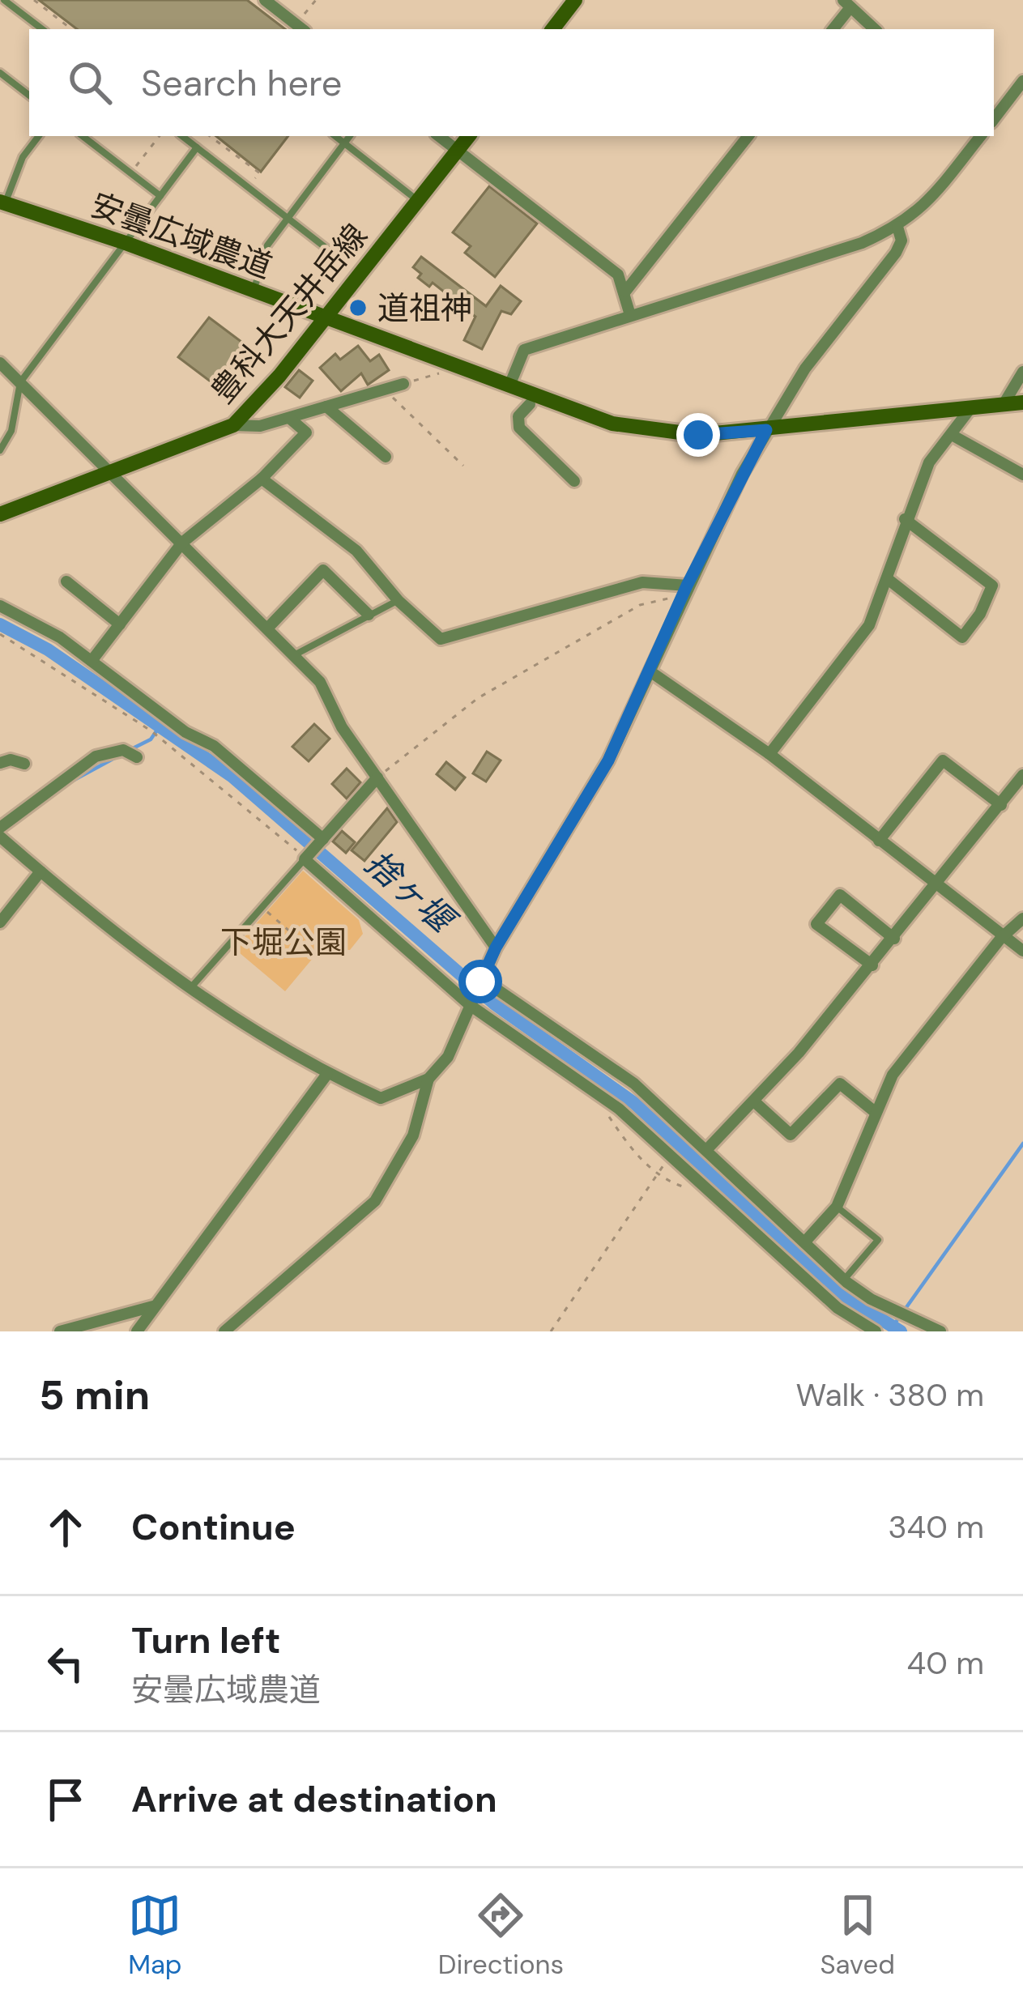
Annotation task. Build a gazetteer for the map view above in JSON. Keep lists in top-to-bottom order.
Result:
{
  "streets": {
    "street": ["安曇広域農道", "豊科大天井岳線"]
  },
  "crossings": [
    ["安曇広域農道", "豊科大天井岳線"]
  ],
  "water": ["捨ヶ堰"],
  "parks": ["下堀公園"],
  "places": ["道祖神"],
  "page": {
    "search": "Search here",
    "heading": ["5 min", "Walk · 380 m"],
    "list": [
      ["Continue", "340 m"],
      ["Turn left", "安曇広域農道", "40 m"],
      "Arrive at destination"
    ],
    "nav": ["Map", "Directions", "Saved"]
  }
}
